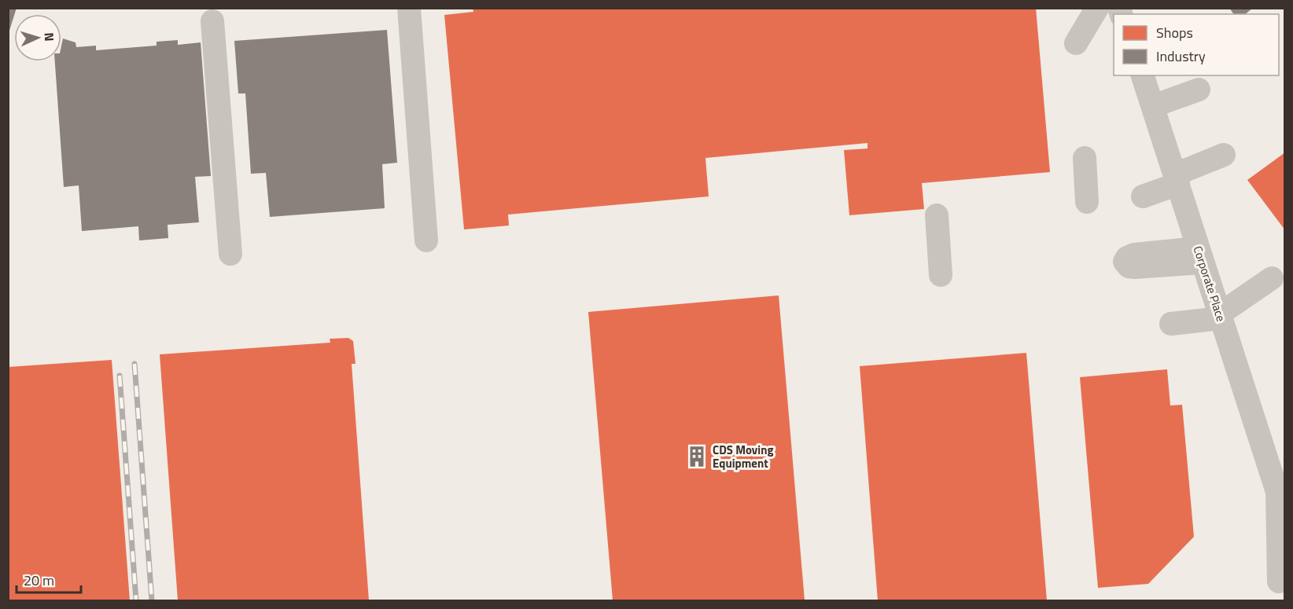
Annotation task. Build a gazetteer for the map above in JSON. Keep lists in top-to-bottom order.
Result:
{
  "streets": {
    "street": ["Corporate Place"]
  },
  "places": {
    "building": ["CDS Moving Equipment"]
  },
  "legend": ["Shops", "Industry"],
  "scale_bar": "20 m",
  "north": "right"
}
